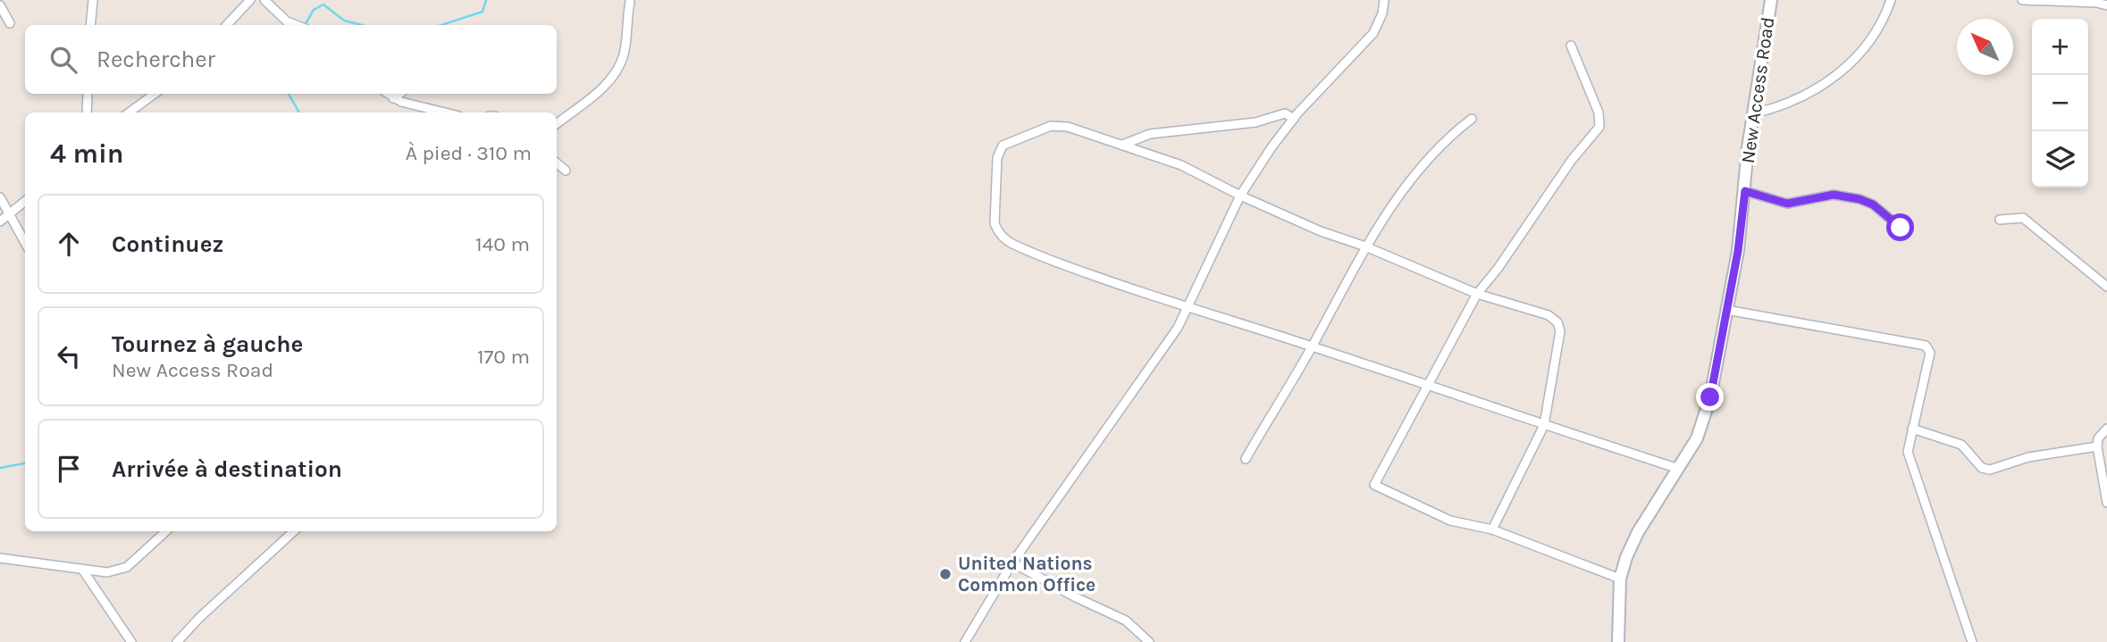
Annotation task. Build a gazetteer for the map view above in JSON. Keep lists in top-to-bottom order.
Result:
{
  "streets": {
    "main road": ["New Access Road"]
  },
  "places": ["United Nations Common Office"],
  "north": "top left",
  "page": {
    "map_buttons": ["+", "−"],
    "search": "Rechercher",
    "heading": ["4 min", "À pied · 310 m"],
    "list": [
      ["Continuez", "140 m"],
      ["Tournez à gauche", "New Access Road", "170 m"],
      "Arrivée à destination"
    ]
  }
}
